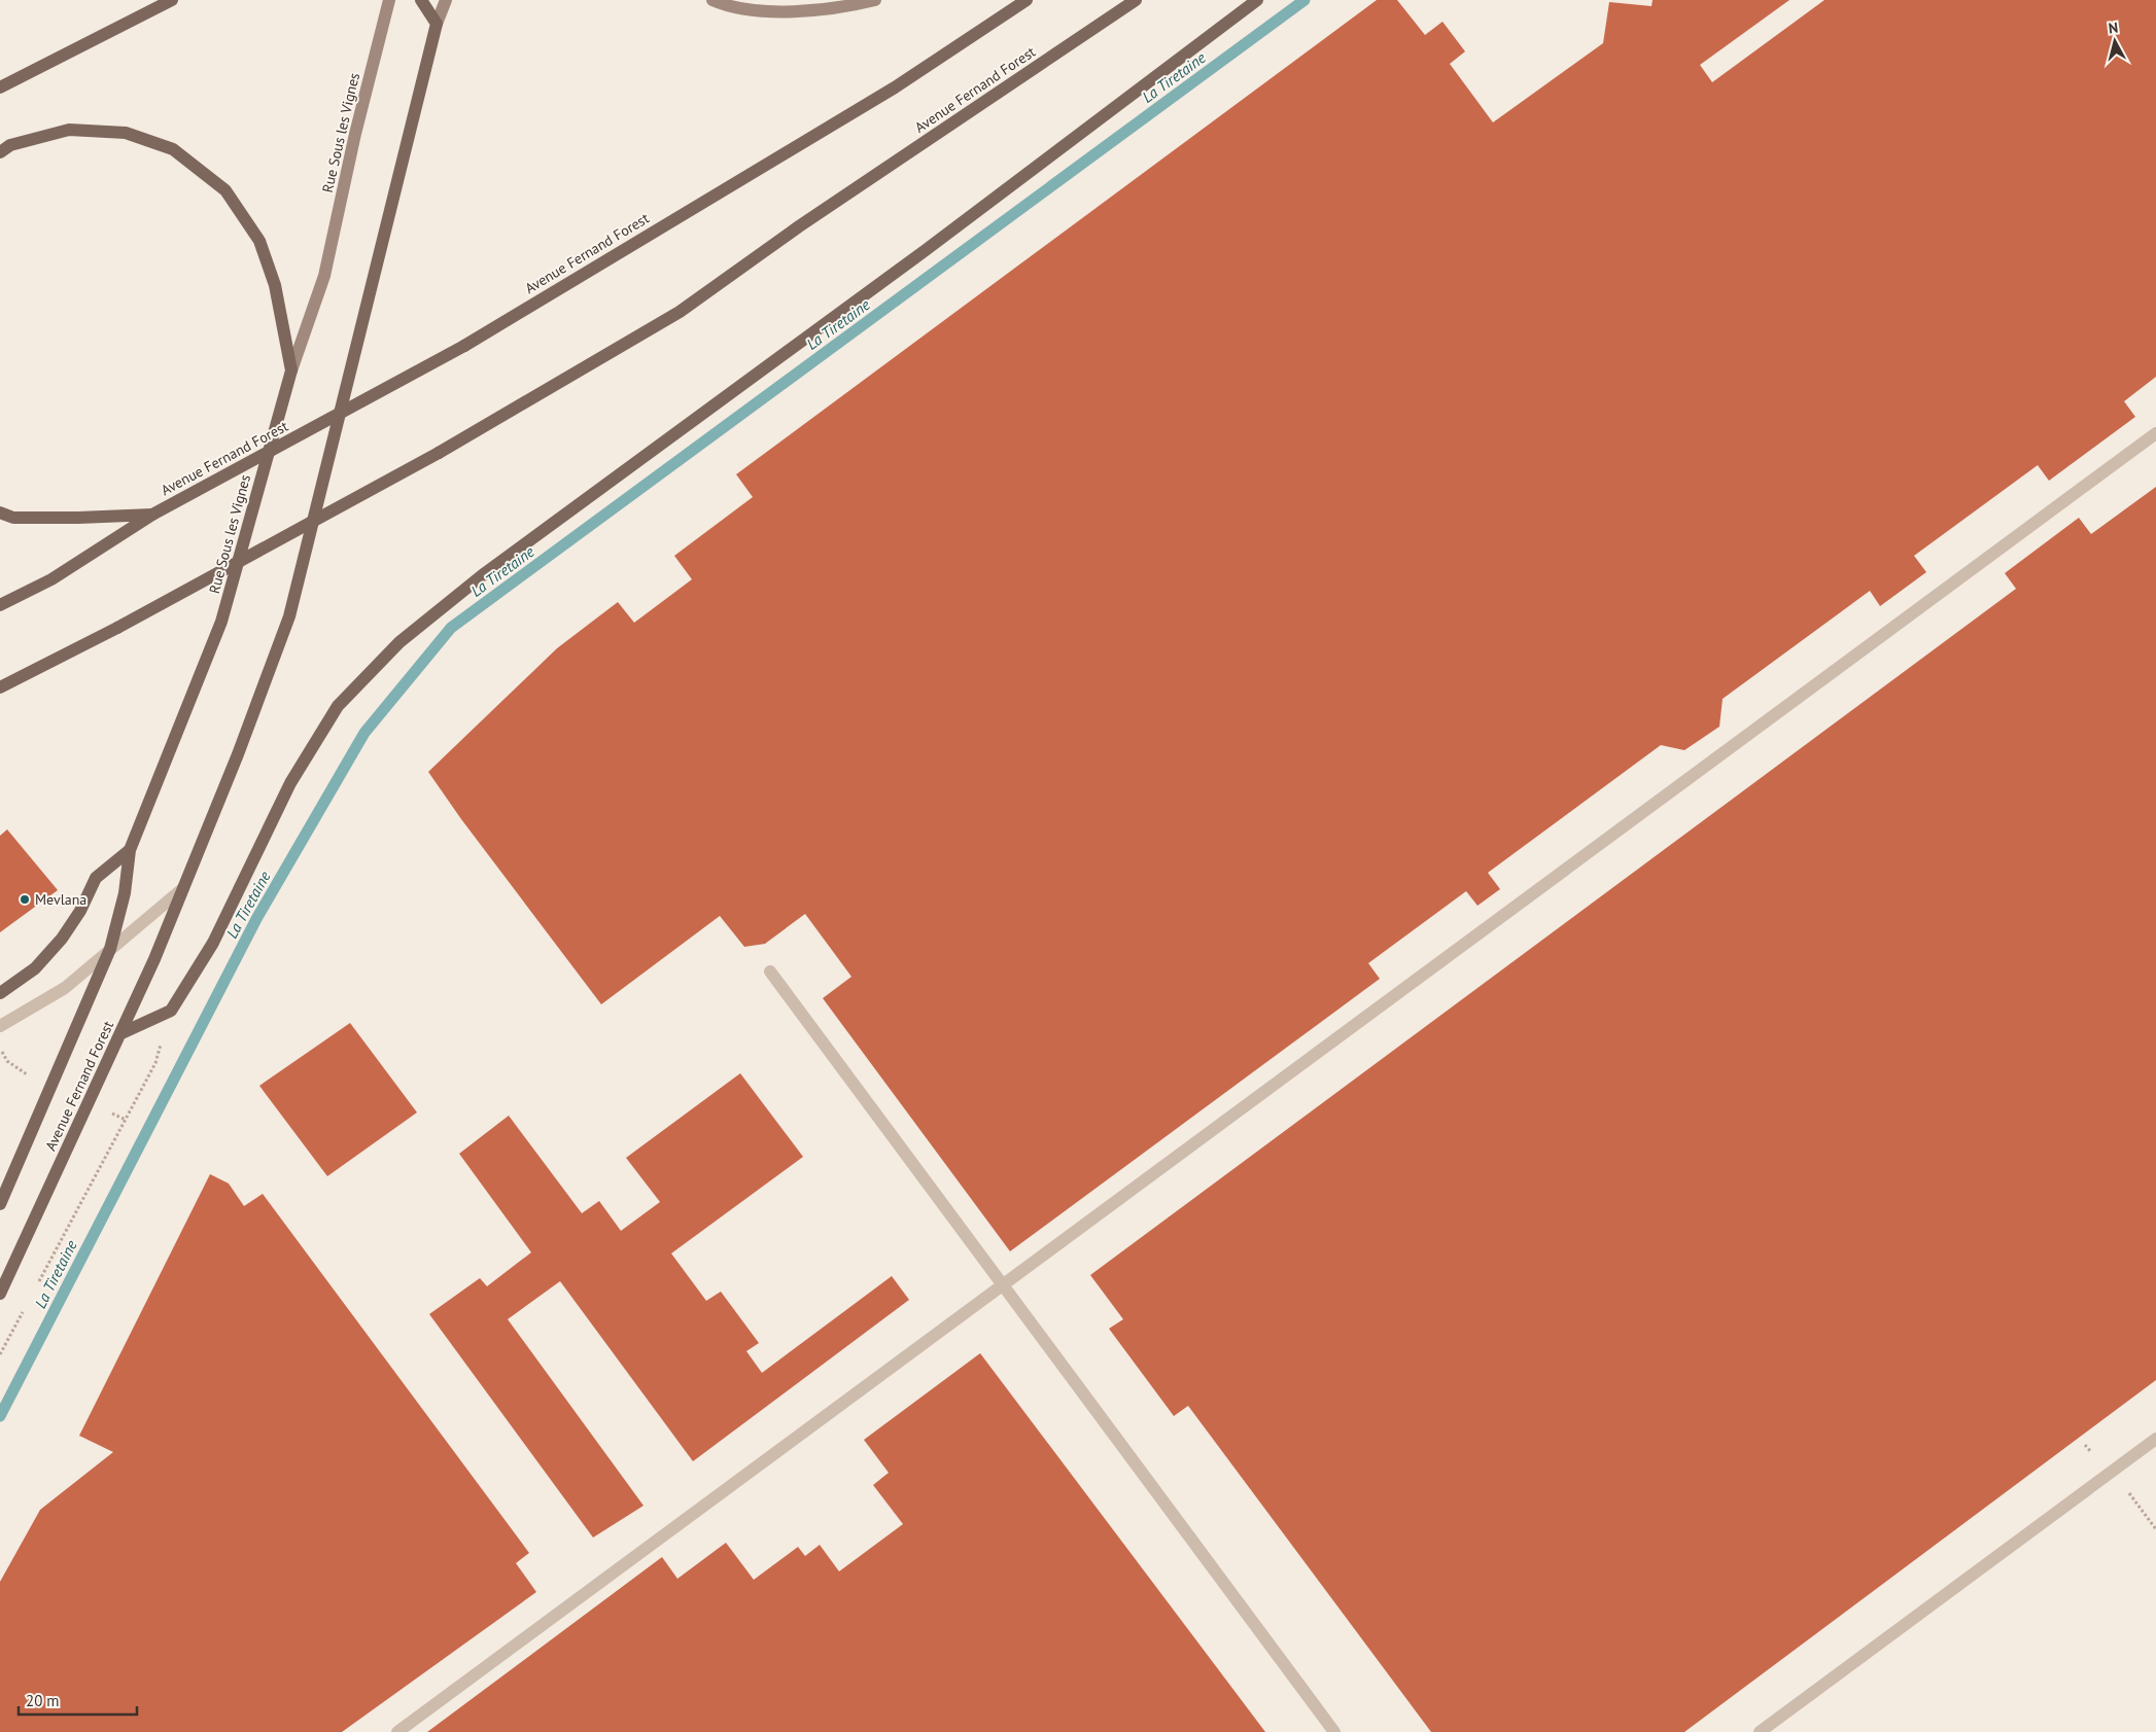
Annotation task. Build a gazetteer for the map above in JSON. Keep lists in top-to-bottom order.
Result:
{
  "streets": {
    "main road": ["Avenue Fernand Forest", "Rue Sous les Vignes"]
  },
  "crossings": [
    ["Avenue Fernand Forest", "Rue Sous les Vignes"]
  ],
  "water": ["La Tiretaine"],
  "places": ["Mevlana"],
  "scale_bar": "20 m",
  "north": "top"
}
